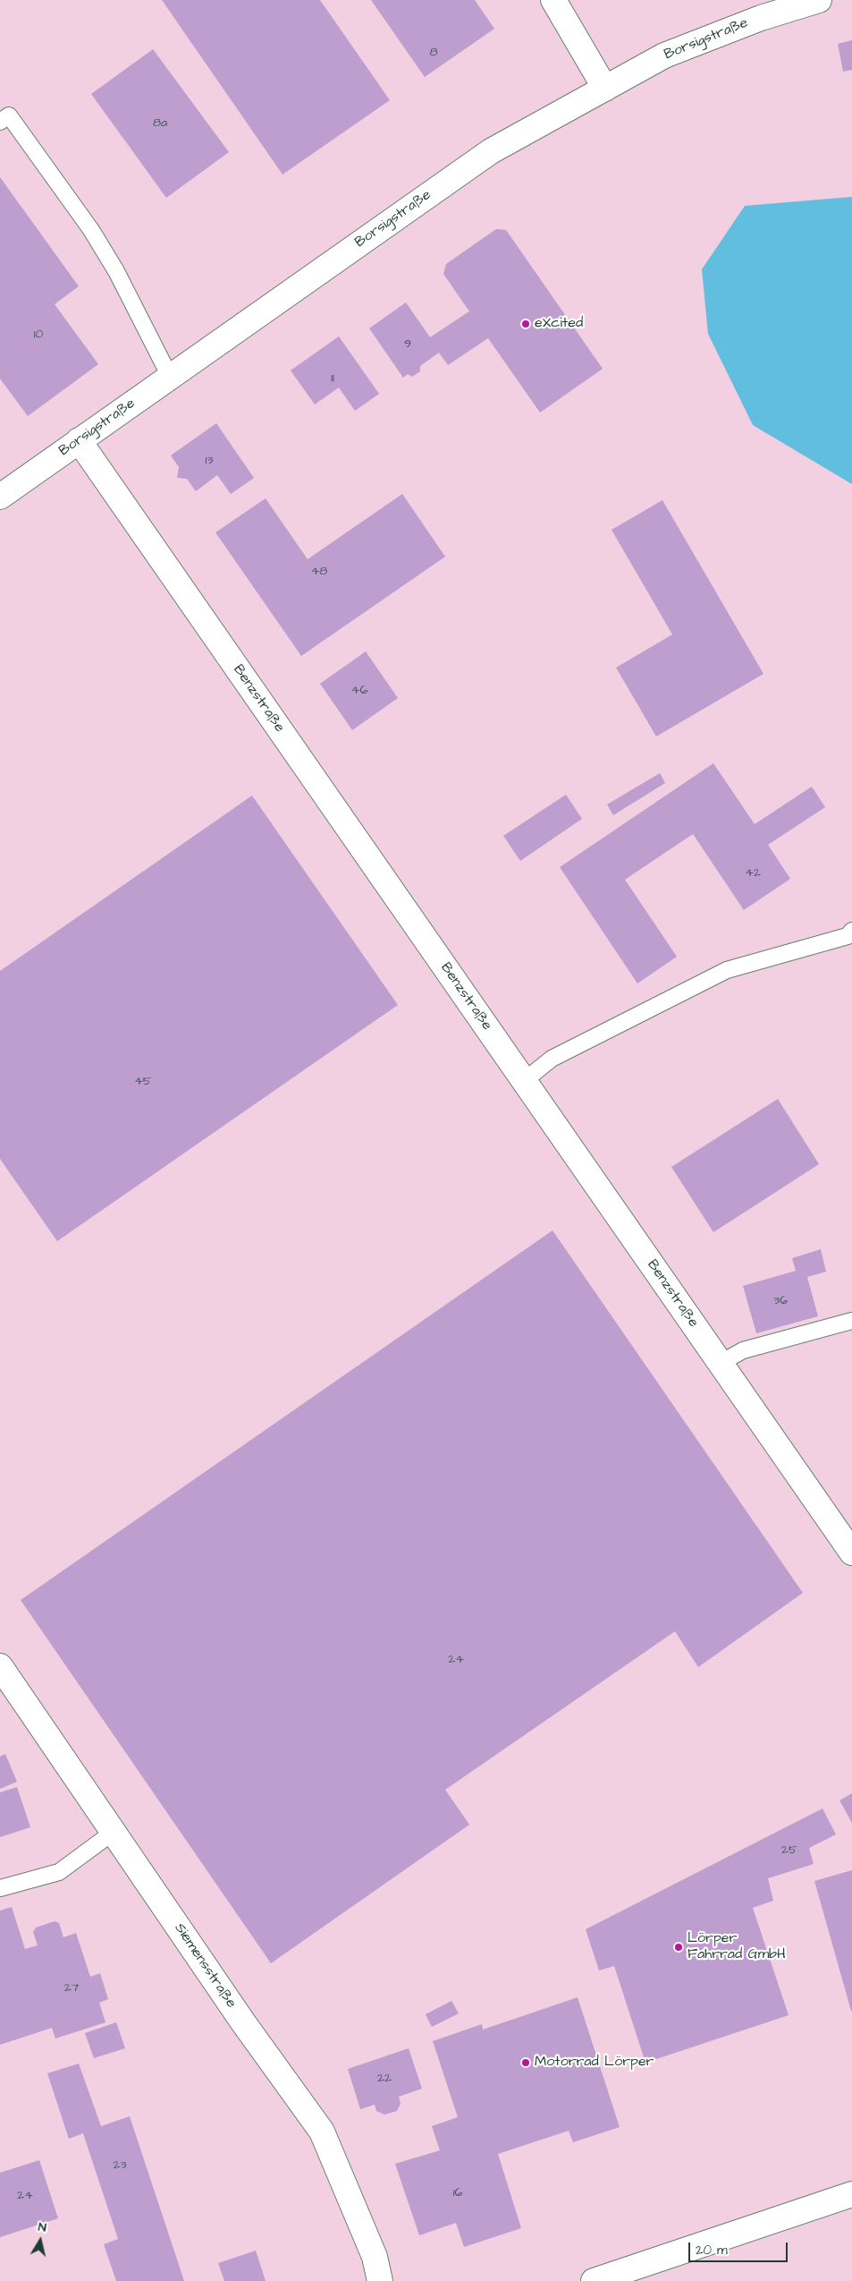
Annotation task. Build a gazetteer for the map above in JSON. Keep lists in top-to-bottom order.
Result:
{
  "streets": {
    "street": ["Borsigstraße", "Benzstraße", "Siemensstraße"]
  },
  "crossings": [
    ["Borsigstraße", "Benzstraße"]
  ],
  "places": ["eXcited", "Lörper Fahrrad GmbH", "Motorrad Lörper"],
  "house_numbers": [
    "8",
    "8a",
    "10",
    "9",
    "11",
    "13",
    "48",
    "46",
    "42",
    "45",
    "36",
    "24",
    "25",
    "27",
    "22",
    "23",
    "16",
    "24"
  ],
  "scale_bar": "20 m",
  "north": "top"
}
